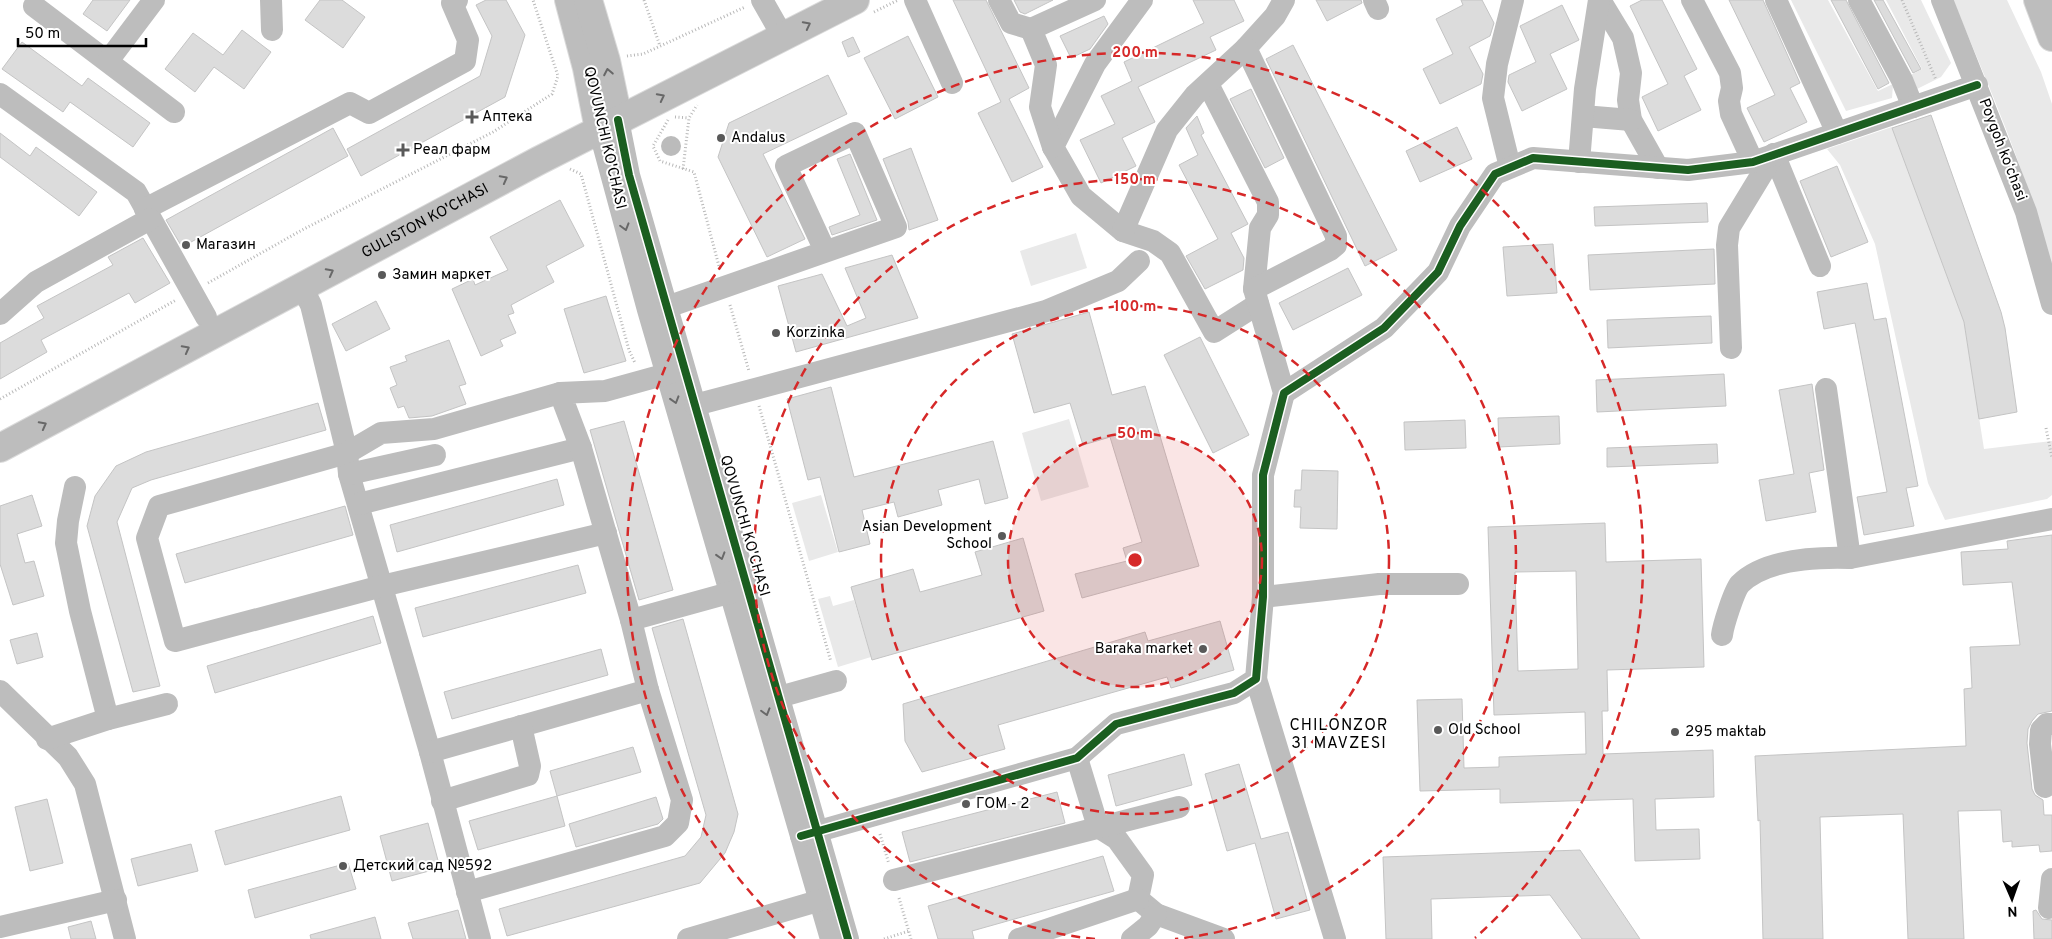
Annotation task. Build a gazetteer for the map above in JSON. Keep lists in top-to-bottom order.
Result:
{
  "streets": {
    "main road": ["QOVUNCHI KO'CHASI", "GULISTON KO'CHASI"],
    "street": ["Poygoh koʻchasi"]
  },
  "crossings": [
    ["QOVUNCHI KO'CHASI", "GULISTON KO'CHASI"]
  ],
  "districts": ["CHILONZOR 31 MAVZESI"],
  "places": {
    "health": ["Аптека", "Реал фарм"],
    "other": [
      "Andalus",
      "Магазин",
      "Замин маркет",
      "Korzinka",
      "Asian Development School",
      "Baraka market",
      "Old School",
      "295 maktab",
      "ГОМ - 2",
      "Детcкий сад №592"
    ]
  },
  "scale_bar": "50 m",
  "north": "bottom",
  "rings": [
    "200 m",
    "150 m",
    "100 m",
    "50 m"
  ]
}
